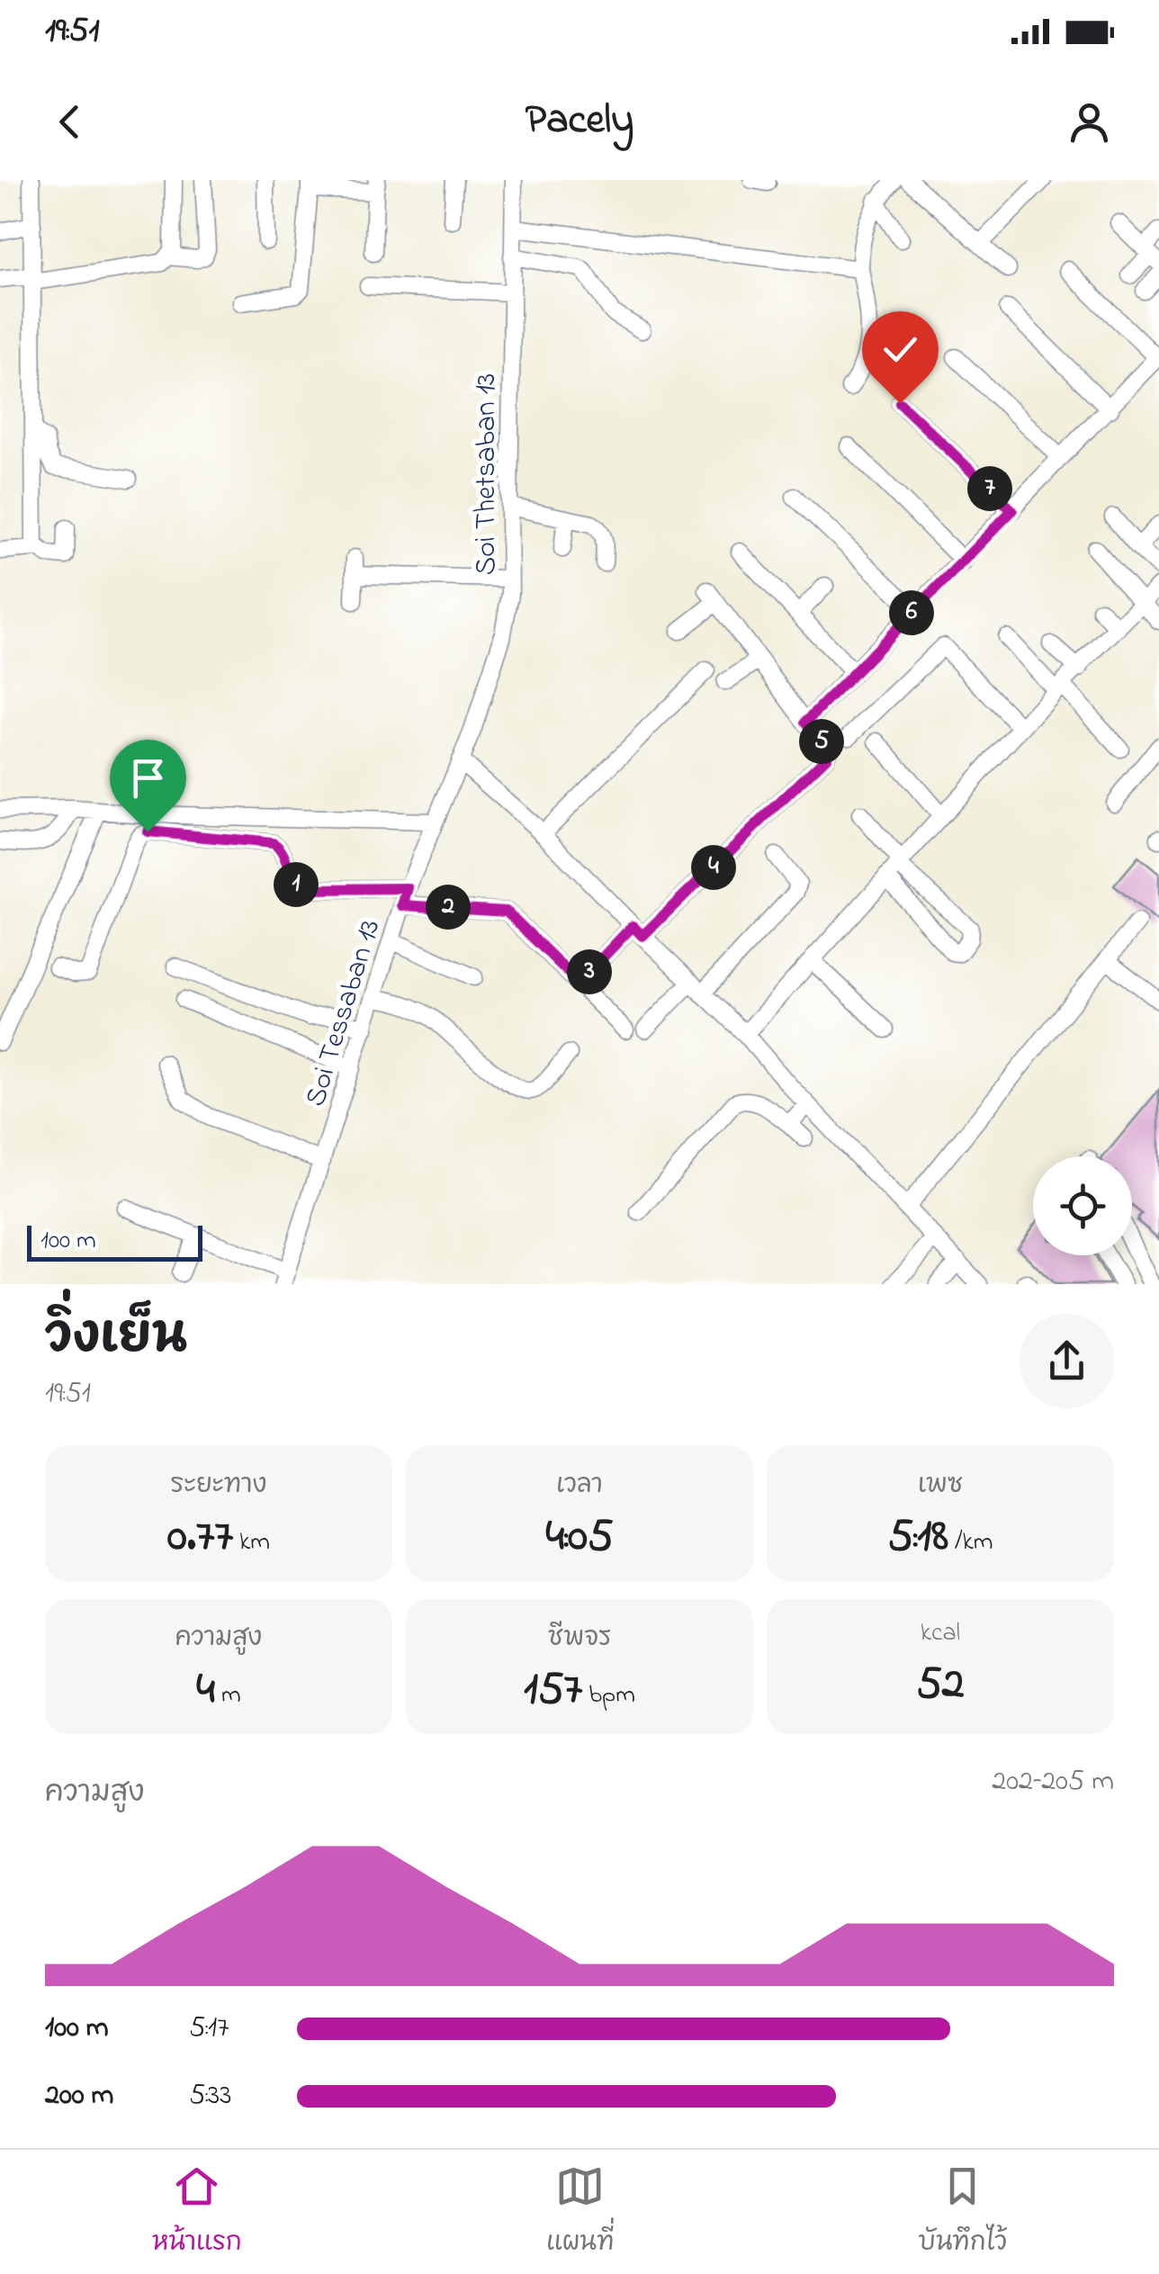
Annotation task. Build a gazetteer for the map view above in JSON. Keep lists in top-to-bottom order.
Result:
{
  "streets": {
    "street": ["Soi Thetsaban 13", "Soi Tessaban 13"]
  },
  "crossings": [
    ["Soi Thetsaban 13", "Soi Tessaban 13"]
  ],
  "scale_bar": "100 m",
  "page": {
    "status": "19:51",
    "header": "Pacely",
    "pins": [
      "7",
      "6",
      "5",
      "4",
      "1",
      "2",
      "3"
    ],
    "scale": "100 m",
    "heading": ["วิ่งเย็น", "19:51"],
    "stats": [
      ["ระยะทาง", "0.77 km"],
      ["เวลา", "4:05"],
      ["เพซ", "5:18 /km"],
      ["ความสูง", "4 m"],
      ["ชีพจร", "157 bpm"],
      ["kcal", "52"]
    ],
    "chart": ["ความสูง", "202–205 m"],
    "list": [
      {
        "name": "100 m",
        "note": "5:17"
      },
      {
        "name": "200 m",
        "note": "5:33"
      }
    ],
    "tabs": ["หน้าแรก", "แผนที่", "บันทึกไว้"]
  }
}
